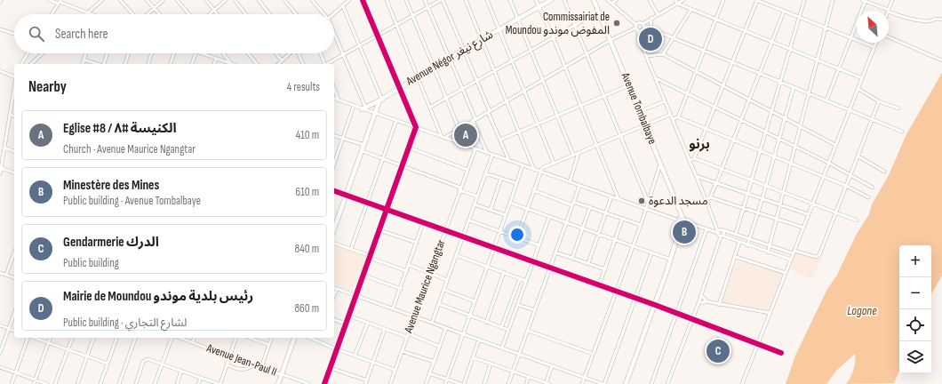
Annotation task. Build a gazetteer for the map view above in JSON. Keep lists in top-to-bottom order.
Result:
{
  "streets": {
    "main road": ["Avenue Négor شارع نيغر", "Avenue Tombalbaye"],
    "street": ["Avenue Maurice Ngangtar", "Avenue Jean-Paul II"]
  },
  "districts": ["برنو"],
  "water": ["Logone"],
  "places": ["Commissairiat de Moundou المفوض موندو", "مسجد الدعوة"],
  "north": "top left",
  "page": {
    "search": "Search here",
    "pins": [
      "D",
      "A",
      "B",
      "C"
    ],
    "heading": ["Nearby", "4 results"],
    "list": [
      {
        "mark": "A",
        "name": "Eglise #8 / الكنيسة #٨",
        "note": "Church · Avenue Maurice Ngangtar",
        "value": "410 m"
      },
      {
        "mark": "B",
        "name": "Minestère des Mines",
        "note": "Public building · Avenue Tombalbaye",
        "value": "610 m"
      },
      {
        "mark": "C",
        "name": "Gendarmerie الدرك",
        "note": "Public building",
        "value": "840 m"
      },
      {
        "mark": "D",
        "name": "Mairie de Moundou رئيس بلدية موندو",
        "note": "Public building · لشارع التجاري",
        "value": "860 m"
      }
    ],
    "map_buttons": ["+", "−"]
  }
}
